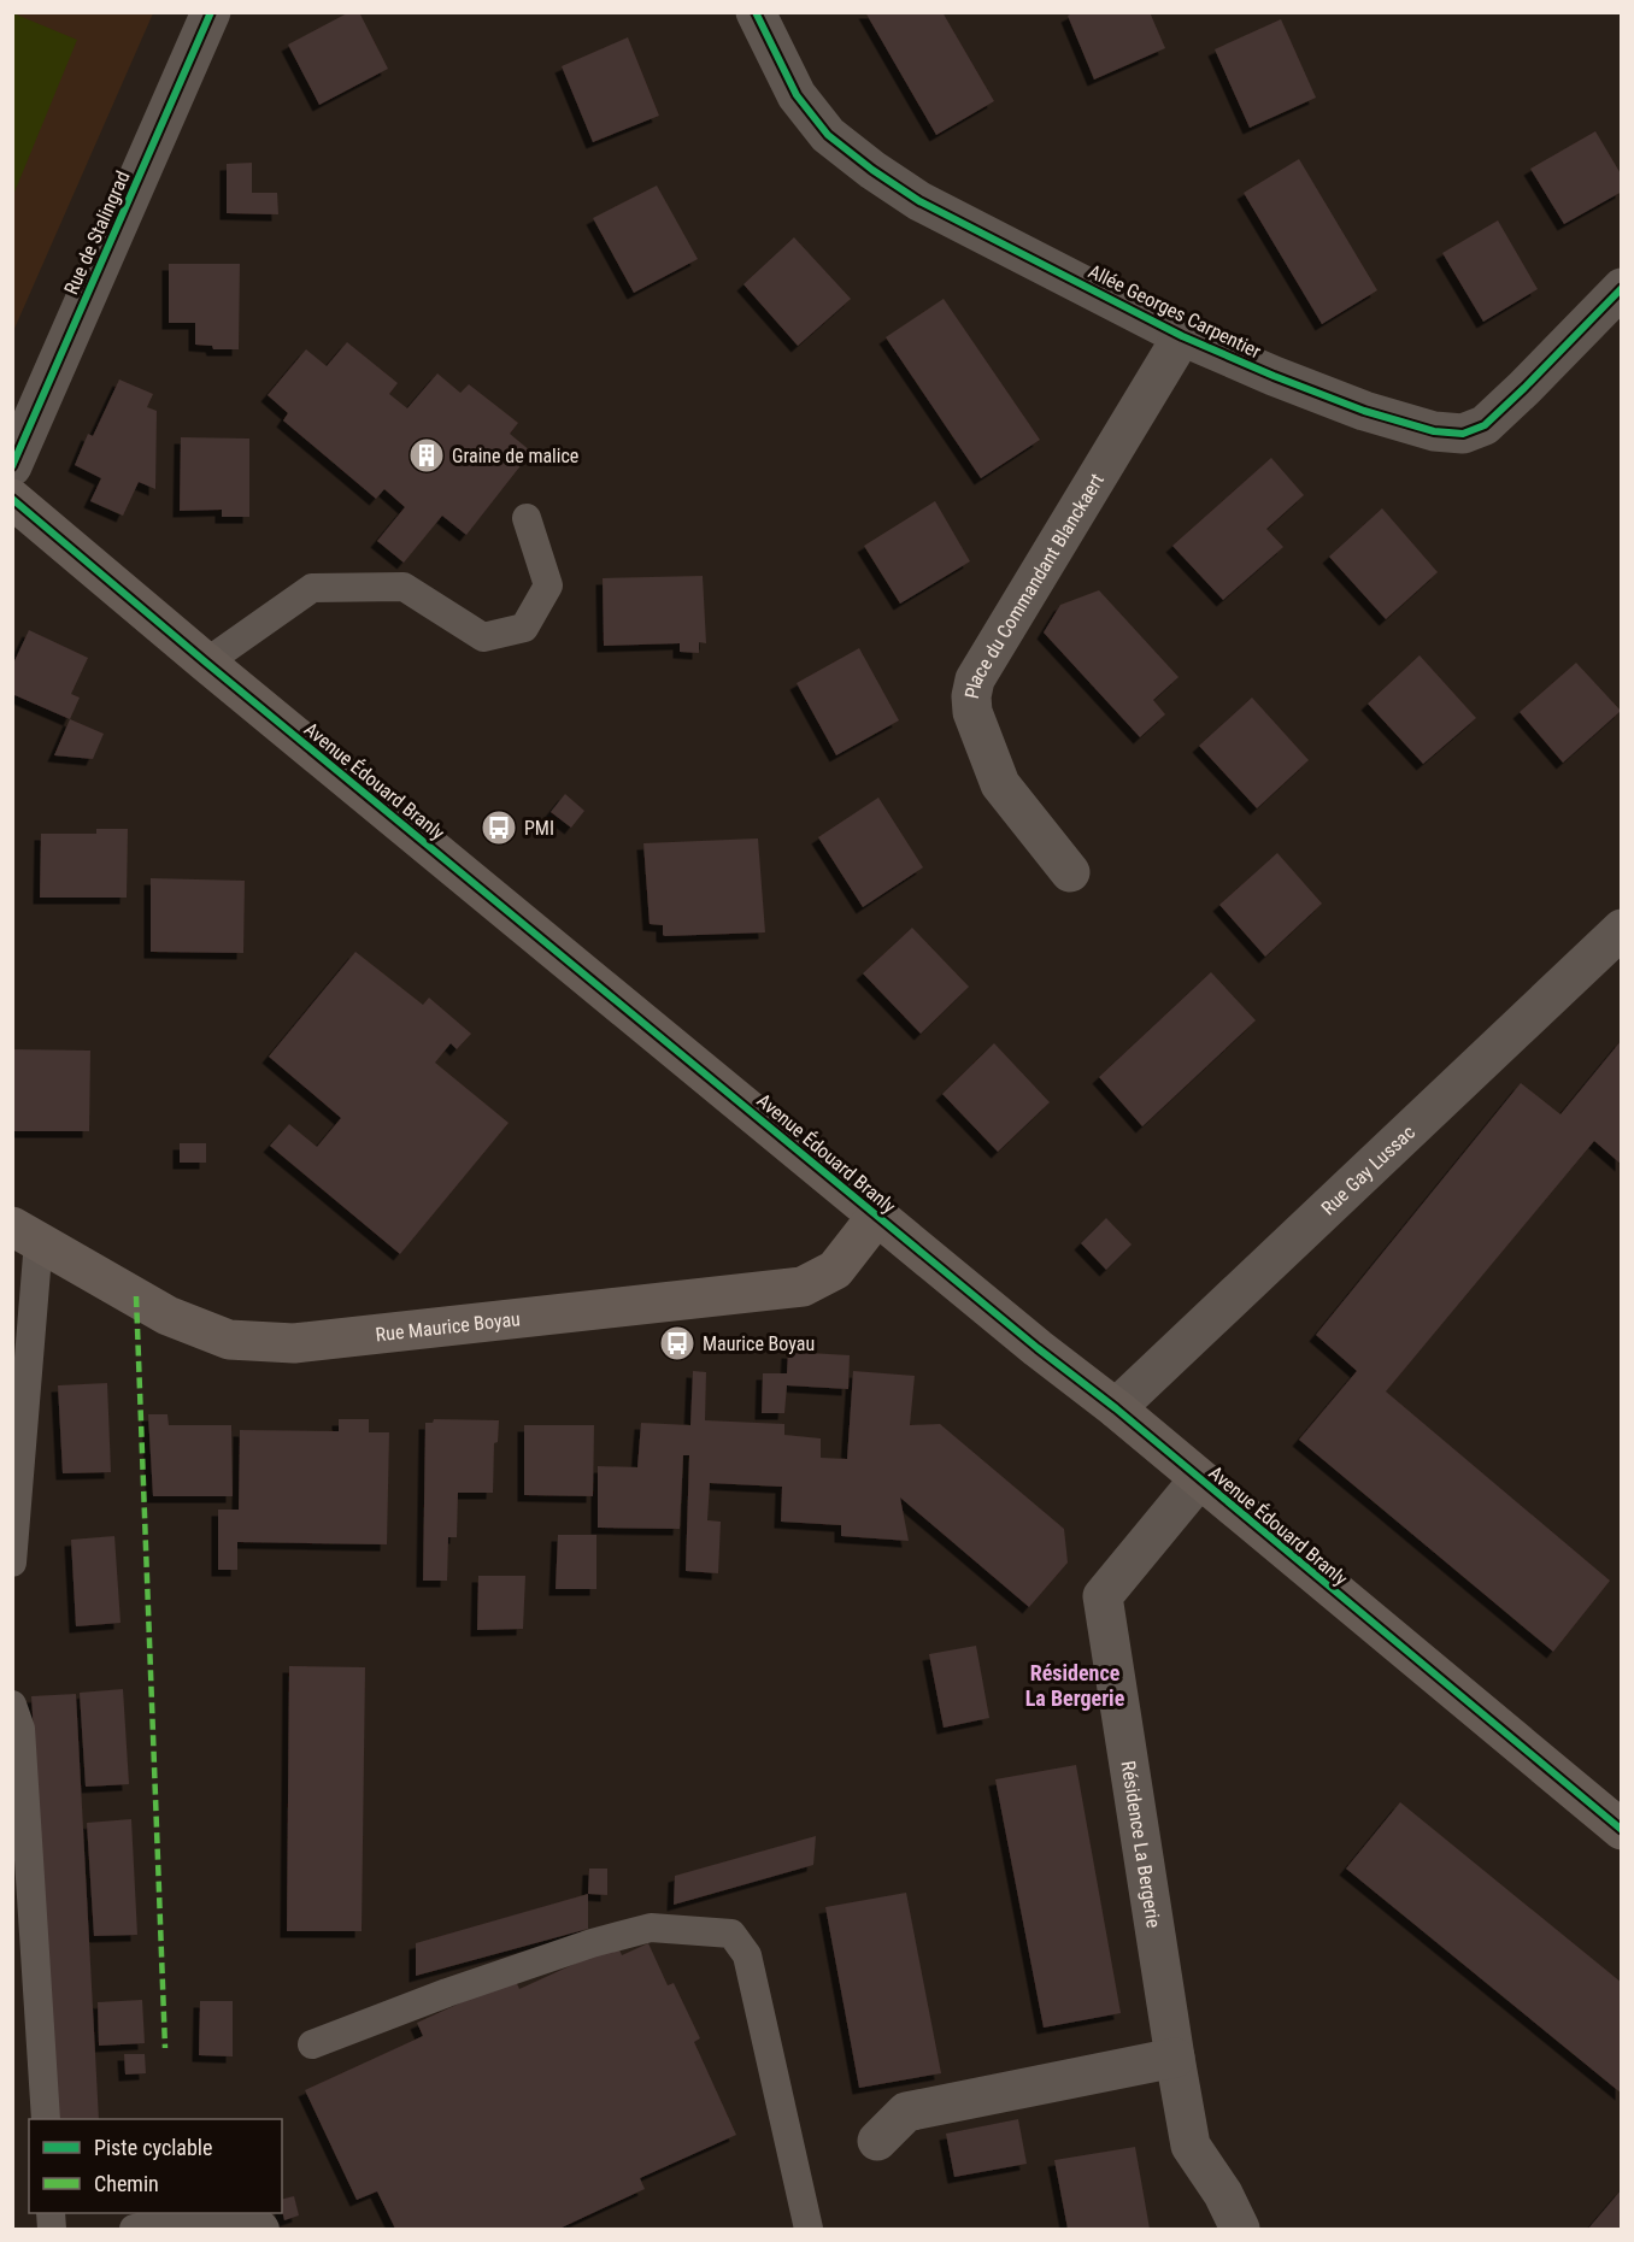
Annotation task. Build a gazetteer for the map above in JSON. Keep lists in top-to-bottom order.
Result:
{
  "streets": {
    "street": [
      "Rue de Stalingrad",
      "Allée Georges Carpentier",
      "Place du Commandant Blanckaert",
      "Avenue Édouard Branly",
      "Rue Gay Lussac",
      "Rue Maurice Boyau",
      "Résidence La Bergerie"
    ]
  },
  "crossings": [
    ["Allée Georges Carpentier", "Place du Commandant Blanckaert"],
    ["Avenue Édouard Branly", "Rue Gay Lussac"],
    ["Avenue Édouard Branly", "Rue Maurice Boyau"],
    ["Avenue Édouard Branly", "Résidence La Bergerie"]
  ],
  "districts": ["Résidence La Bergerie"],
  "places": {
    "building": ["Graine de malice"],
    "bus stop": ["PMI", "Maurice Boyau"]
  },
  "legend": ["Piste cyclable", "Chemin"]
}
